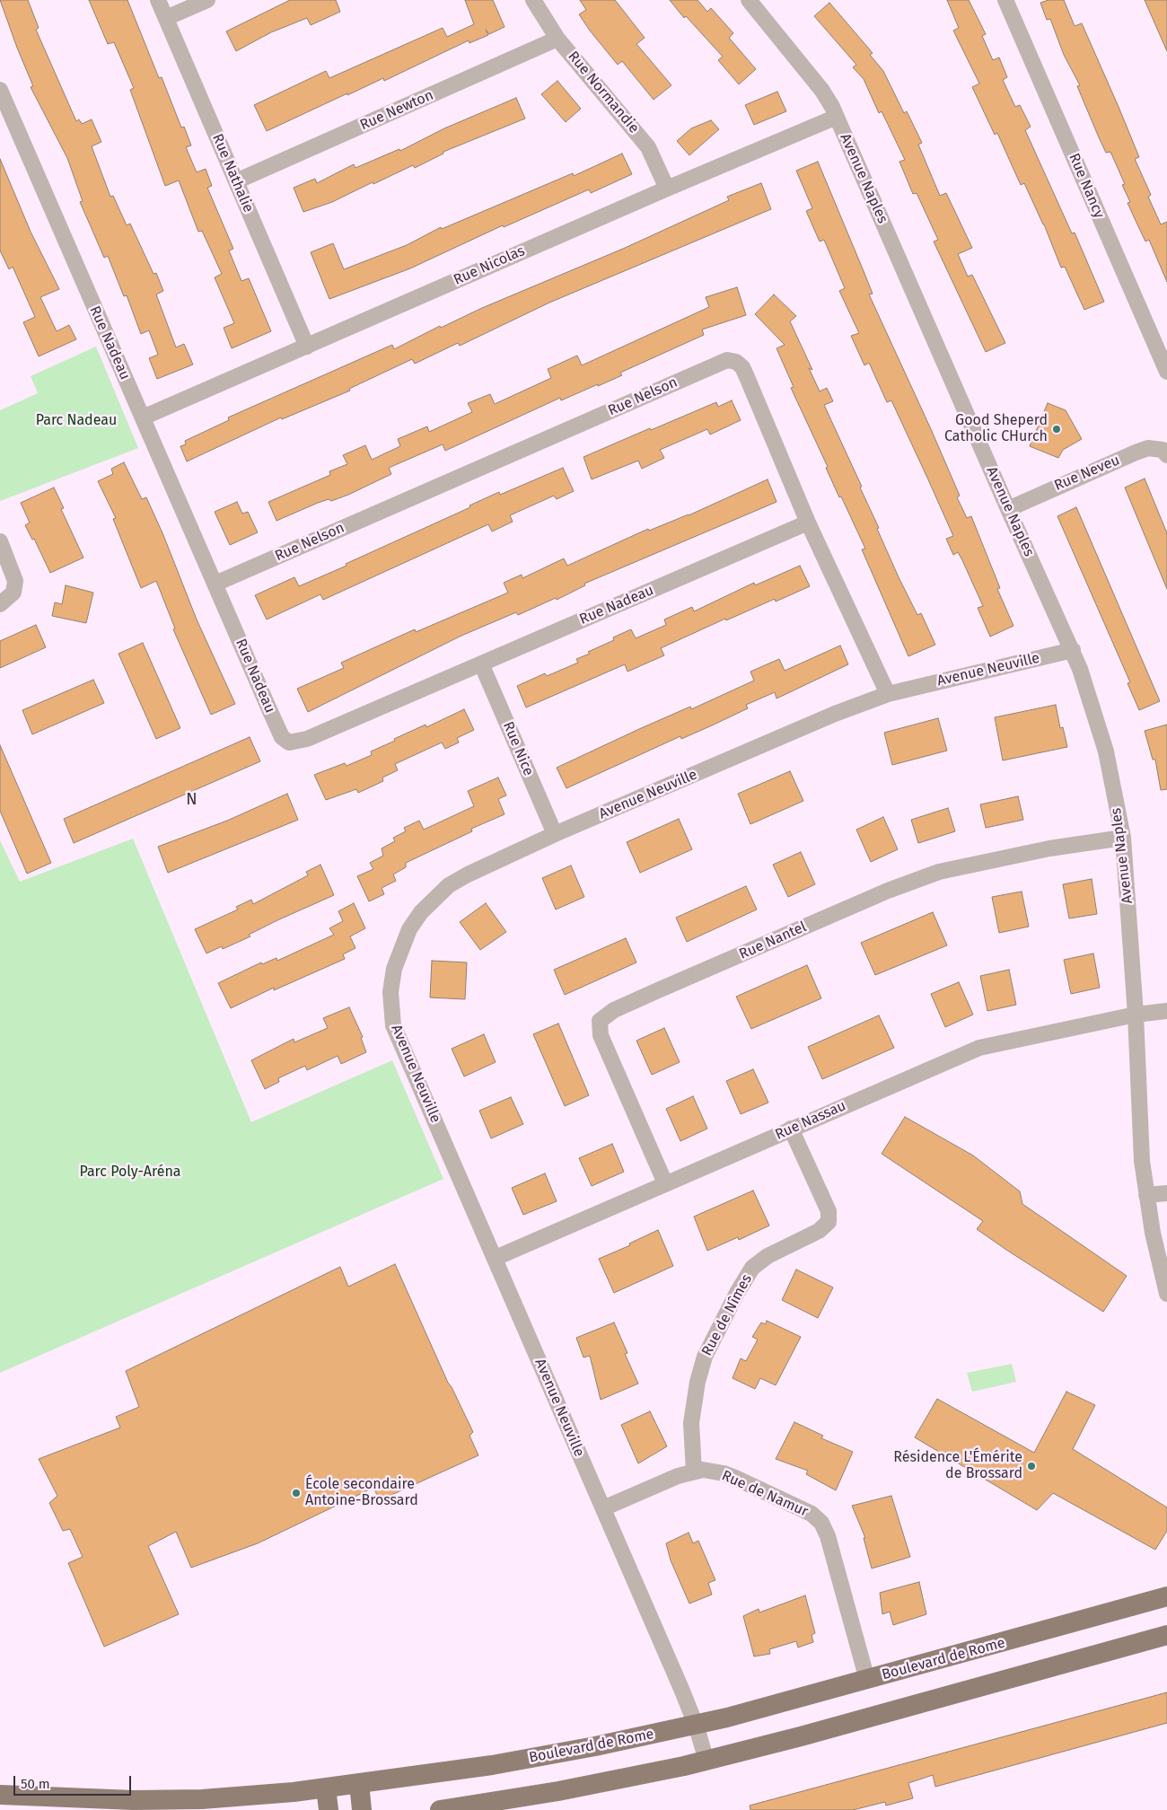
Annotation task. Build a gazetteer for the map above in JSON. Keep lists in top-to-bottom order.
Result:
{
  "streets": {
    "main road": ["Boulevard de Rome"],
    "street": [
      "Rue Normandie",
      "Rue Newton",
      "Rue Nathalie",
      "Avenue Naples",
      "Rue Nancy",
      "Rue Nicolas",
      "Rue Nadeau",
      "Rue Nelson",
      "Rue Neveu",
      "Avenue Neuville",
      "Rue Nice",
      "Rue Nantel",
      "Rue Nassau",
      "Rue de Nîmes",
      "Rue de Namur"
    ]
  },
  "crossings": [
    ["Rue Normandie", "Rue Newton"],
    ["Rue Normandie", "Rue Nicolas"],
    ["Rue Newton", "Rue Nathalie"],
    ["Rue Nathalie", "Rue Nicolas"],
    ["Avenue Naples", "Rue Nicolas"],
    ["Avenue Naples", "Rue Neveu"],
    ["Avenue Naples", "Avenue Neuville"],
    ["Avenue Naples", "Rue Nantel"],
    ["Avenue Naples", "Rue Nassau"],
    ["Rue Nicolas", "Rue Nadeau"],
    ["Rue Nadeau", "Rue Nelson"],
    ["Rue Nadeau", "Rue Nice"],
    ["Rue Nelson", "Avenue Neuville"],
    ["Avenue Neuville", "Rue Nice"],
    ["Avenue Neuville", "Rue Nassau"],
    ["Avenue Neuville", "Rue de Namur"],
    ["Avenue Neuville", "Boulevard de Rome"],
    ["Rue Nantel", "Rue Nassau"],
    ["Rue Nassau", "Rue de Nîmes"],
    ["Rue de Nîmes", "Rue de Namur"],
    ["Rue de Namur", "Boulevard de Rome"]
  ],
  "districts": ["N"],
  "parks": ["Parc Nadeau", "Parc Poly-Aréna"],
  "places": ["Good Sheperd Catholic CHurch", "Résidence L'Émérite de Brossard", "École secondaire Antoine-Brossard"],
  "scale_bar": "50 m"
}
